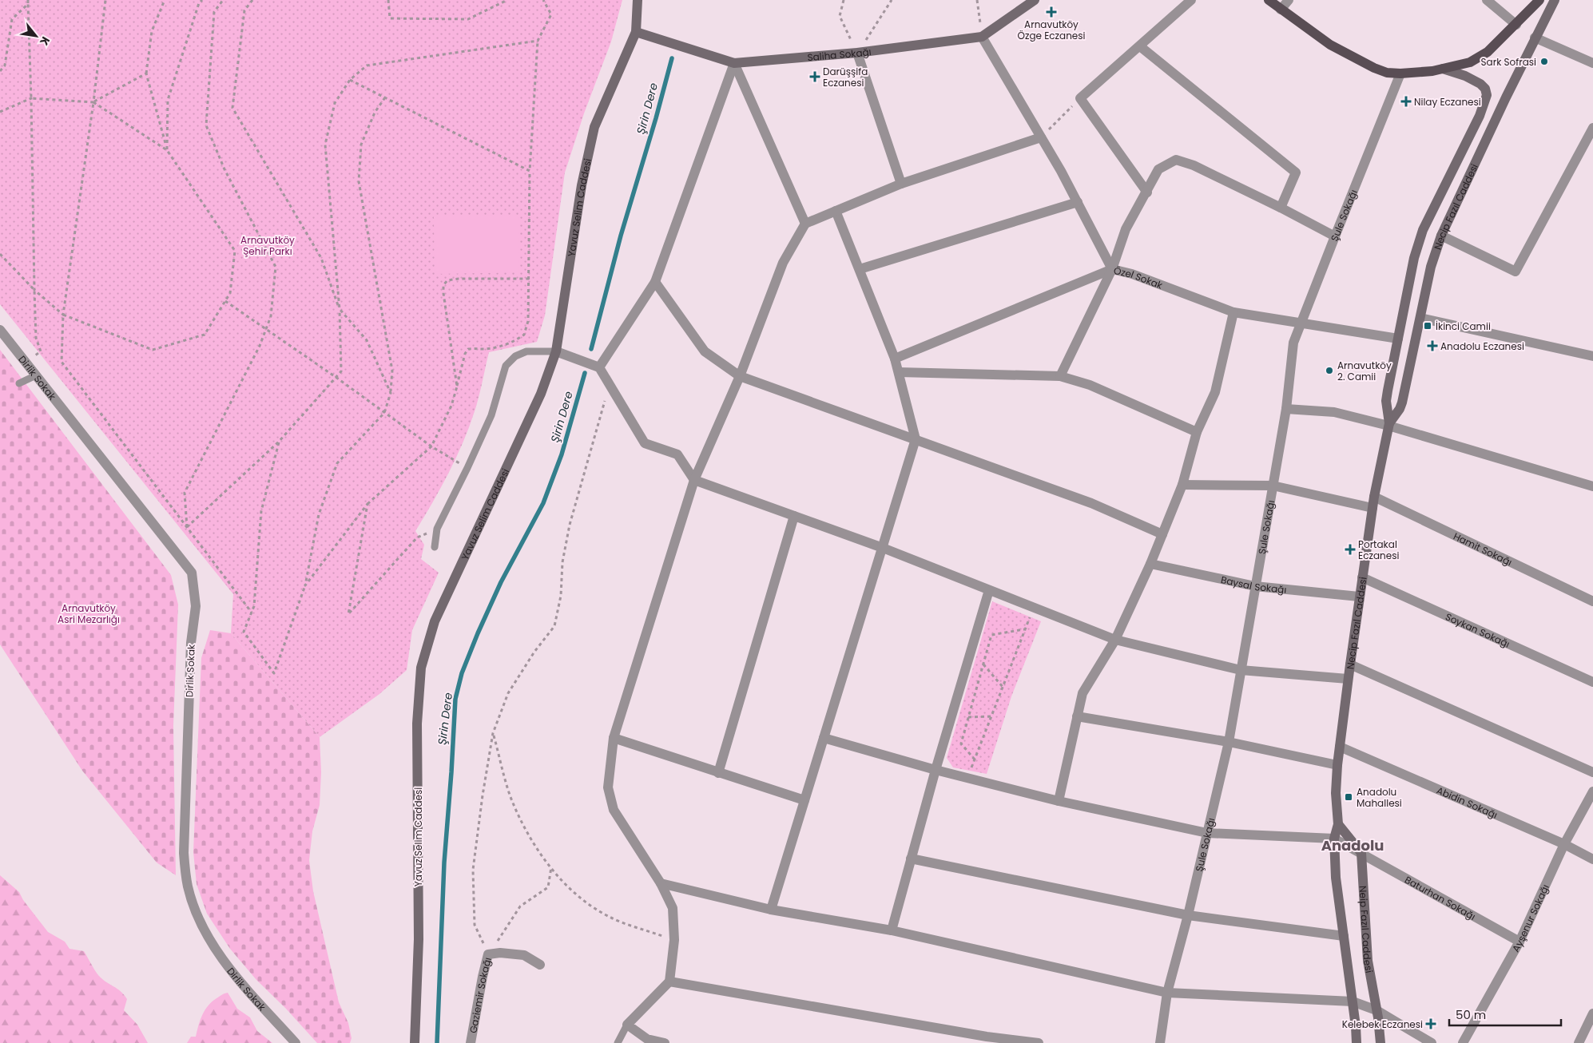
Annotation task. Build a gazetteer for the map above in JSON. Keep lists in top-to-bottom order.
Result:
{
  "streets": {
    "main road": [
      "Saliha Sokağı",
      "Necip Fazıl Caddesi",
      "Yavuz Selim Caddesi",
      "Neip Fazıl Caddesi"
    ],
    "street": [
      "Şule Sokağı",
      "Özel Sokak",
      "Dirlik Sokak",
      "Hamit Sokağı",
      "Baysal Sokağı",
      "Soykan Sokağı",
      "Abidin Sokağı",
      "Baturhan Sokağı",
      "Ayşenur Sokağı",
      "Gaziemir Sokağı"
    ]
  },
  "crossings": [
    ["Saliha Sokağı", "Yavuz Selim Caddesi"],
    ["Saliha Sokağı", "Özel Sokak"],
    ["Necip Fazıl Caddesi", "Özel Sokak"],
    ["Necip Fazıl Caddesi", "Hamit Sokağı"],
    ["Necip Fazıl Caddesi", "Baysal Sokağı"],
    ["Necip Fazıl Caddesi", "Soykan Sokağı"],
    ["Necip Fazıl Caddesi", "Abidin Sokağı"],
    ["Şule Sokağı", "Özel Sokak"],
    ["Şule Sokağı", "Baysal Sokağı"],
    ["Abidin Sokağı", "Ayşenur Sokağı"],
    ["Baturhan Sokağı", "Ayşenur Sokağı"],
    ["Baturhan Sokağı", "Neip Fazıl Caddesi"]
  ],
  "districts": ["Anadolu"],
  "water": ["Şirin Dere"],
  "parks": ["Arnavutköy Şehir Parkı", "Arnavutköy Asri Mezarlığı"],
  "places": {
    "health": [
      "Arnavutköy Özge Eczanesi",
      "Darüşşifa Eczanesi",
      "Nilay Eczanesi",
      "Anadolu Eczanesi",
      "Portakal Eczanesi",
      "Kelebek Eczanesi"
    ],
    "other": ["Sark Sofrasi", "Arnavutköy 2. Camii"],
    "transit": ["İkinci Camii", "Anadolu Mahallesi"]
  },
  "scale_bar": "50 m",
  "north": "bottom right"
}
